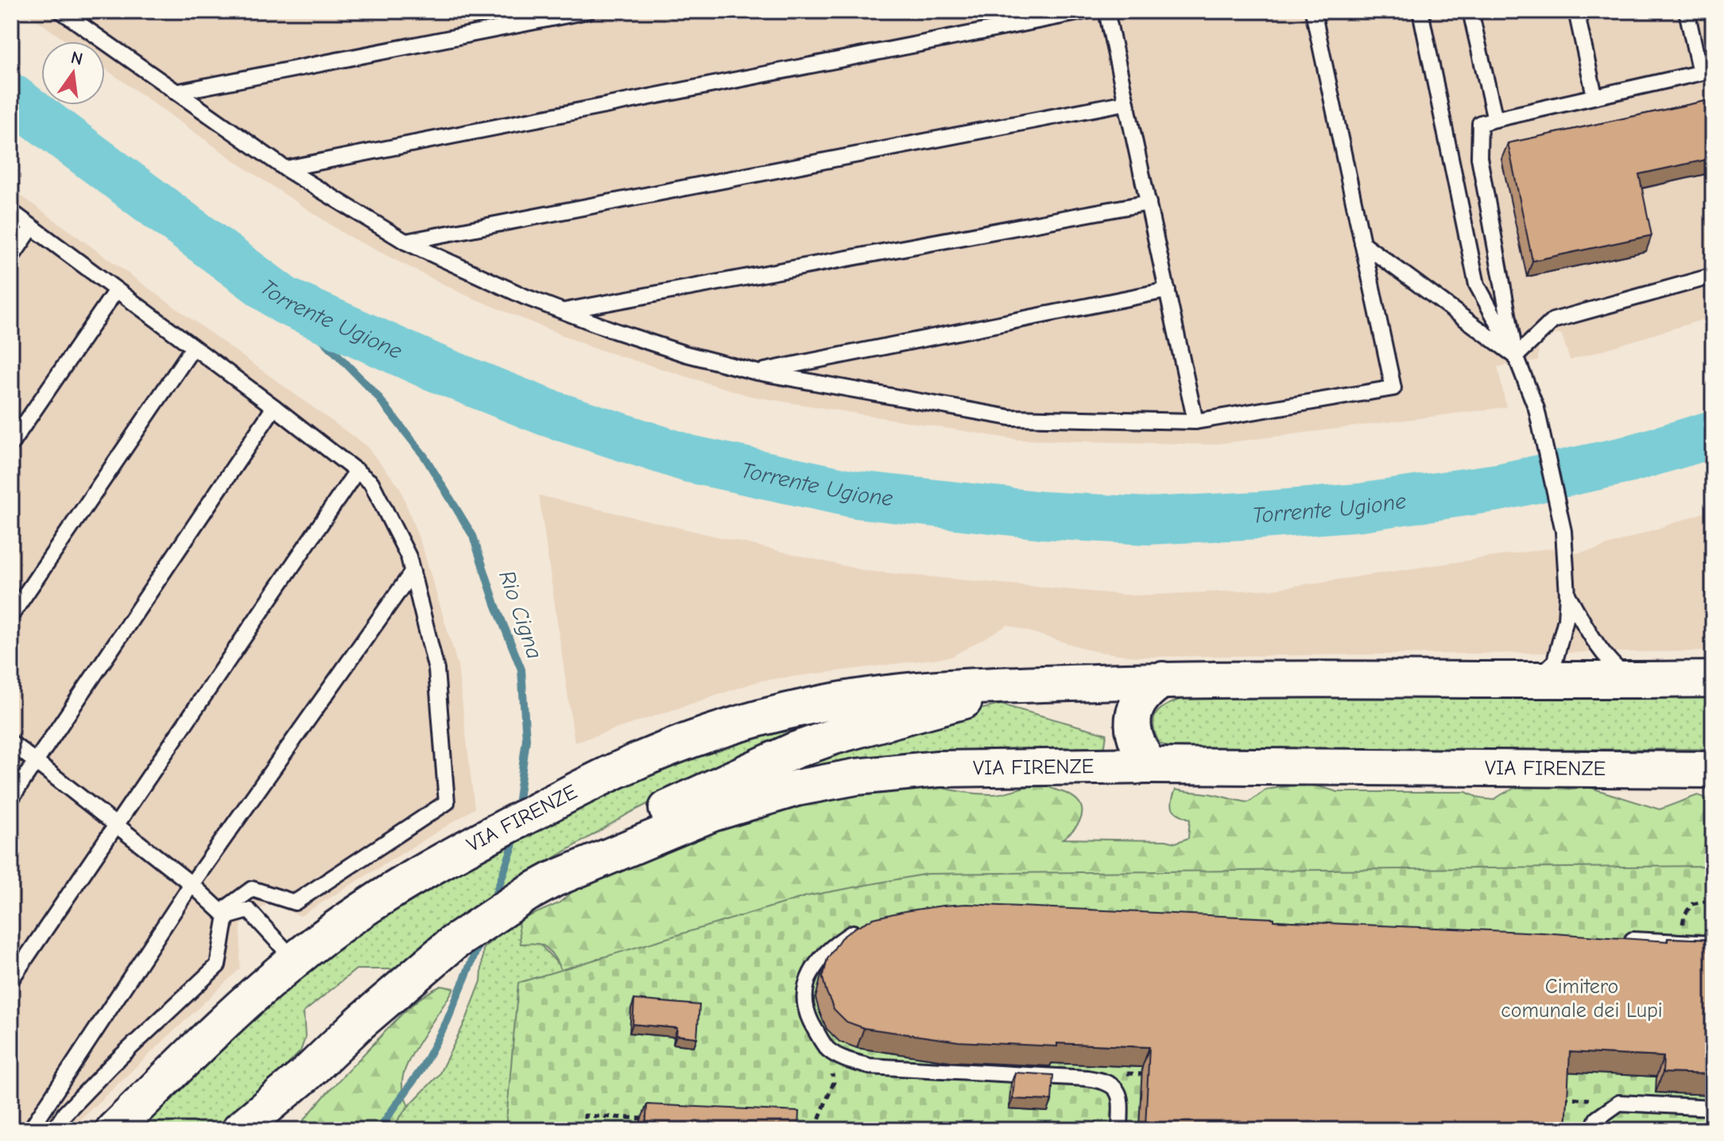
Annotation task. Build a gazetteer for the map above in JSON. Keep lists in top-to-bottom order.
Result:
{
  "streets": {
    "main road": ["VIA FIRENZE"]
  },
  "water": ["Torrente Ugione", "Rio Cigna"],
  "parks": ["Cimitero comunale dei Lupi"],
  "north": "top"
}
